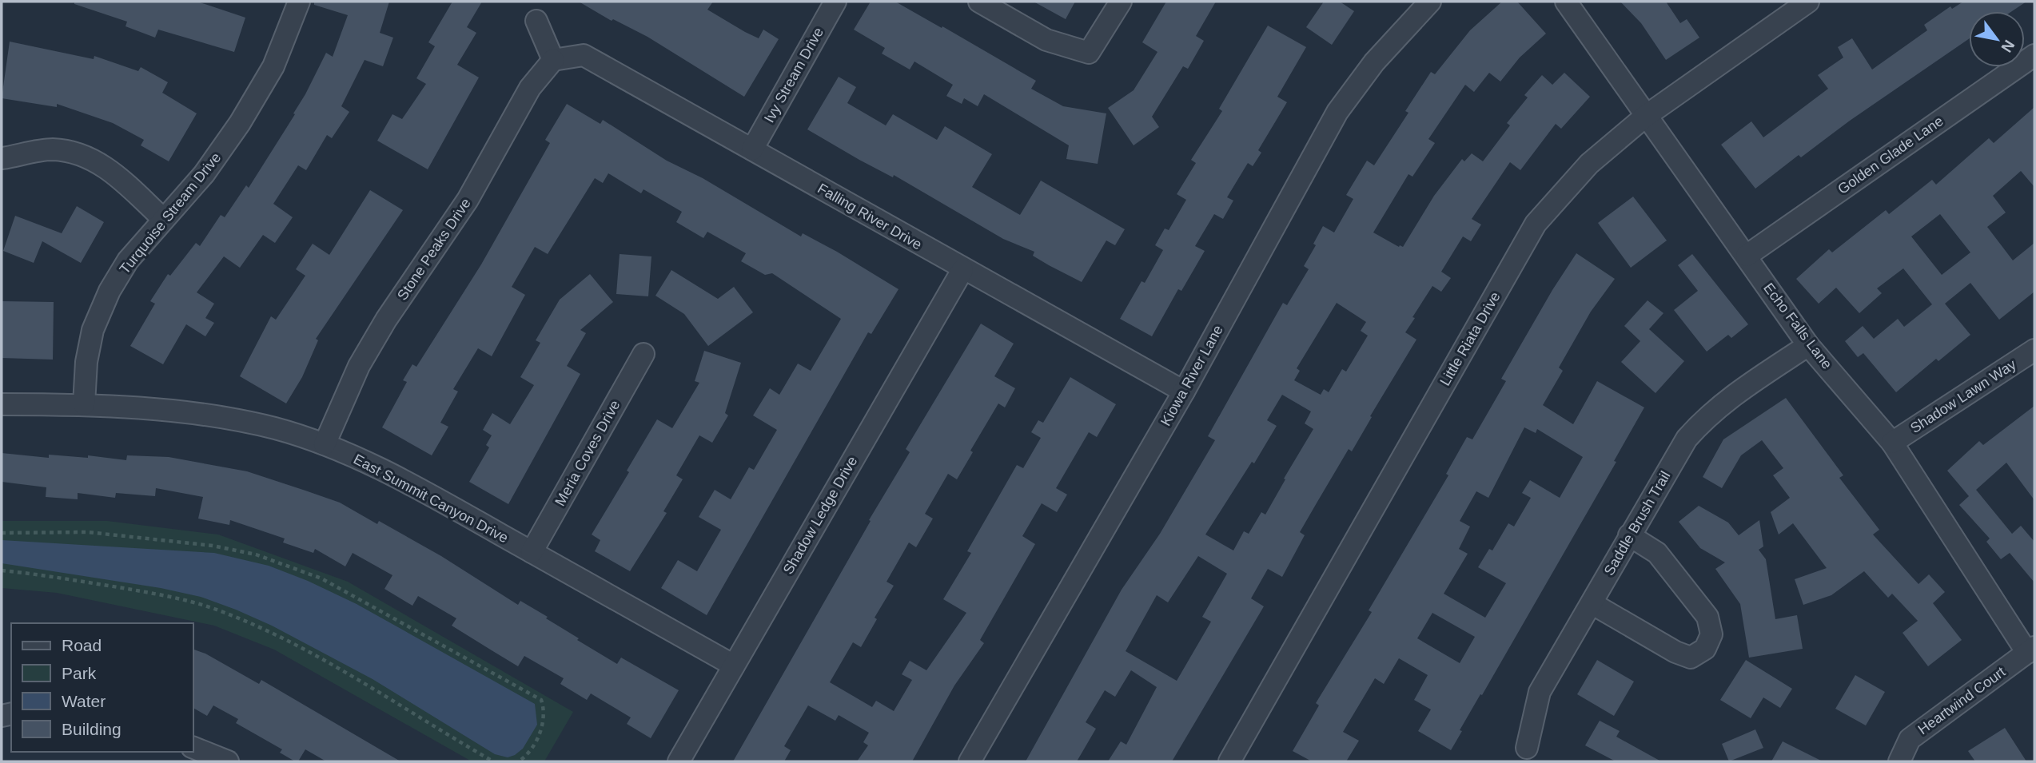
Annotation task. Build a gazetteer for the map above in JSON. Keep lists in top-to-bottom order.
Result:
{
  "streets": {
    "street": [
      "Ivy Stream Drive",
      "Golden Glade Lane",
      "Turquoise Stream Drive",
      "Falling River Drive",
      "Stone Peaks Drive",
      "Echo Falls Lane",
      "Little Riata Drive",
      "Kiowa River Lane",
      "Shadow Lawn Way",
      "Meria Coves Drive",
      "East Summit Canyon Drive",
      "Shadow Ledge Drive",
      "Saddle Brush Trail",
      "Heartwind Court"
    ]
  },
  "crossings": [
    ["Ivy Stream Drive", "Falling River Drive"],
    ["Golden Glade Lane", "Echo Falls Lane"],
    ["Turquoise Stream Drive", "East Summit Canyon Drive"],
    ["Falling River Drive", "Stone Peaks Drive"],
    ["Falling River Drive", "Kiowa River Lane"],
    ["Falling River Drive", "Shadow Ledge Drive"],
    ["Stone Peaks Drive", "East Summit Canyon Drive"],
    ["Echo Falls Lane", "Little Riata Drive"],
    ["Echo Falls Lane", "Shadow Lawn Way"],
    ["Echo Falls Lane", "Saddle Brush Trail"],
    ["Echo Falls Lane", "Heartwind Court"],
    ["Meria Coves Drive", "East Summit Canyon Drive"],
    ["East Summit Canyon Drive", "Shadow Ledge Drive"]
  ],
  "legend": [
    "Road",
    "Park",
    "Water",
    "Building"
  ],
  "north": "bottom right"
}
